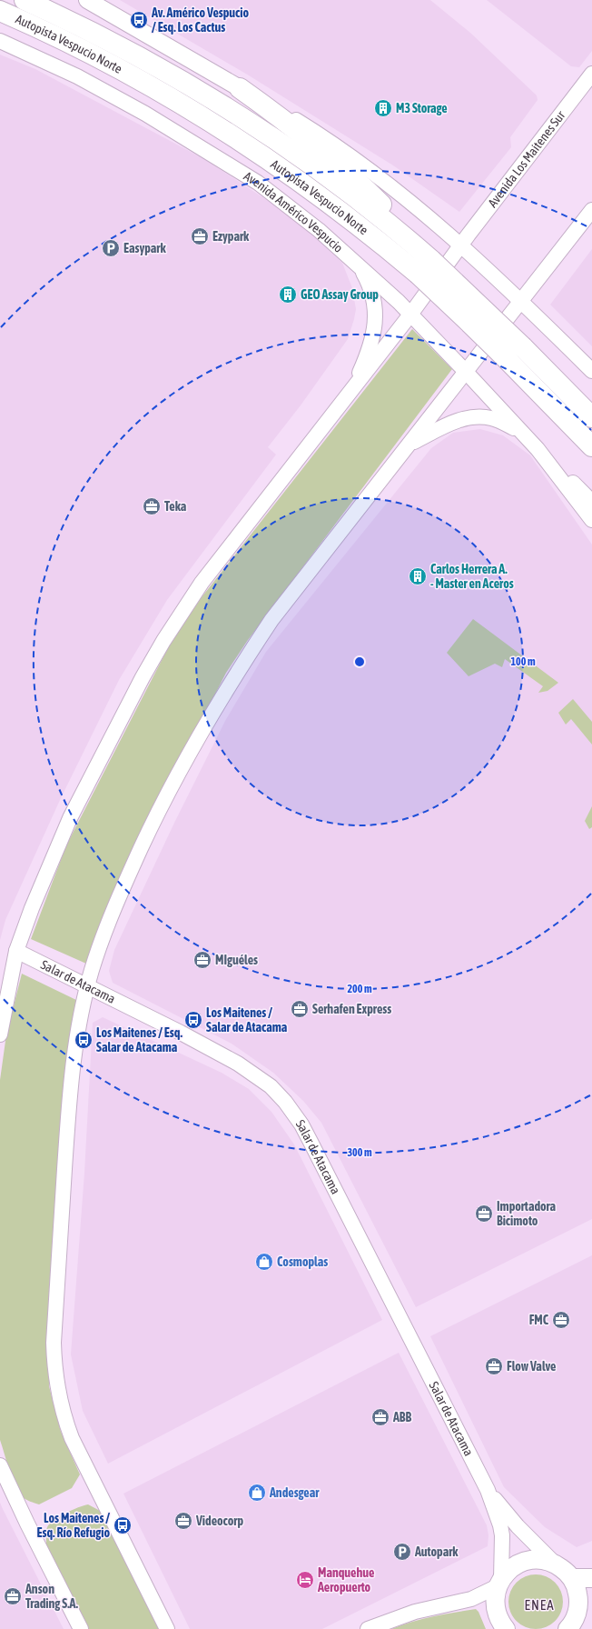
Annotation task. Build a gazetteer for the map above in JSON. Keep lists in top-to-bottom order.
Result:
{
  "streets": {
    "highway": ["Autopista Vespucio Norte"],
    "street": ["Avenida Los Maitenes Sur", "Avenida Américo Vespucio", "Salar de Atacama"]
  },
  "crossings": [
    ["Avenida Los Maitenes Sur", "Avenida Américo Vespucio"]
  ],
  "districts": ["ENEA"],
  "places": {
    "bus stop": [
      "Av. Américo Vespucio / Esq. Los Cactus",
      "Los Maitenes / Salar de Atacama",
      "Los Maitenes / Esq. Salar de Atacama",
      "Los Maitenes / Esq. Río Refugio"
    ],
    "building": ["M3 Storage", "GEO Assay Group", "Carlos Herrera A. - Master en Aceros"],
    "office": [
      "Ezypark",
      "Teka",
      "MIguéles",
      "Serhafen Express",
      "Importadora Bicimoto",
      "FMC",
      "Flow Valve",
      "ABB",
      "Videocorp",
      "Anson Trading S.A."
    ],
    "parking": ["Easypark", "Autopark"],
    "shop": ["Cosmoplas", "Andesgear"],
    "hotel": ["Manquehue Aeropuerto"]
  },
  "rings": ["100 m", "200 m", "300 m"]
}
